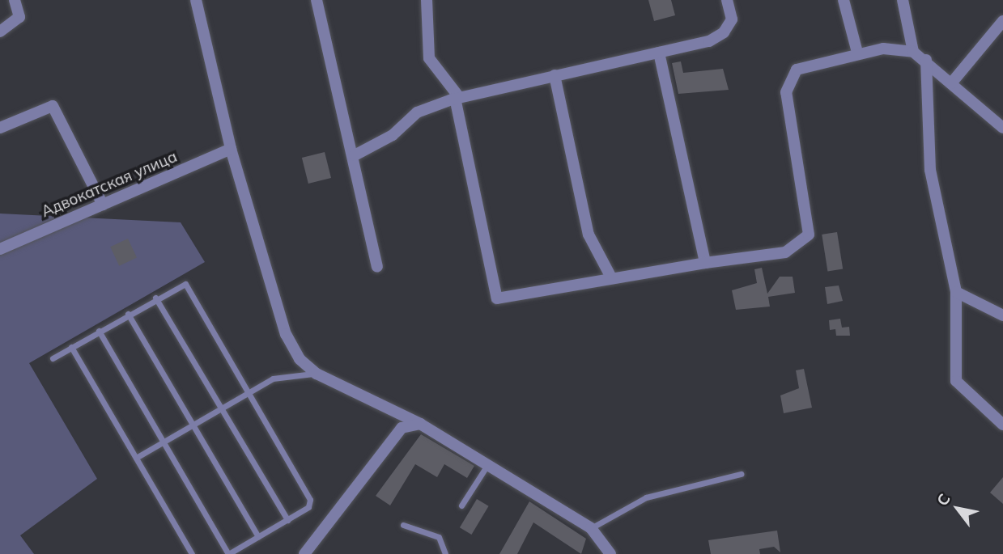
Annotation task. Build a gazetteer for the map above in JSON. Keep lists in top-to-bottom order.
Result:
{
  "streets": {
    "street": ["Адвокатская улица"]
  },
  "north": "top left"
}
